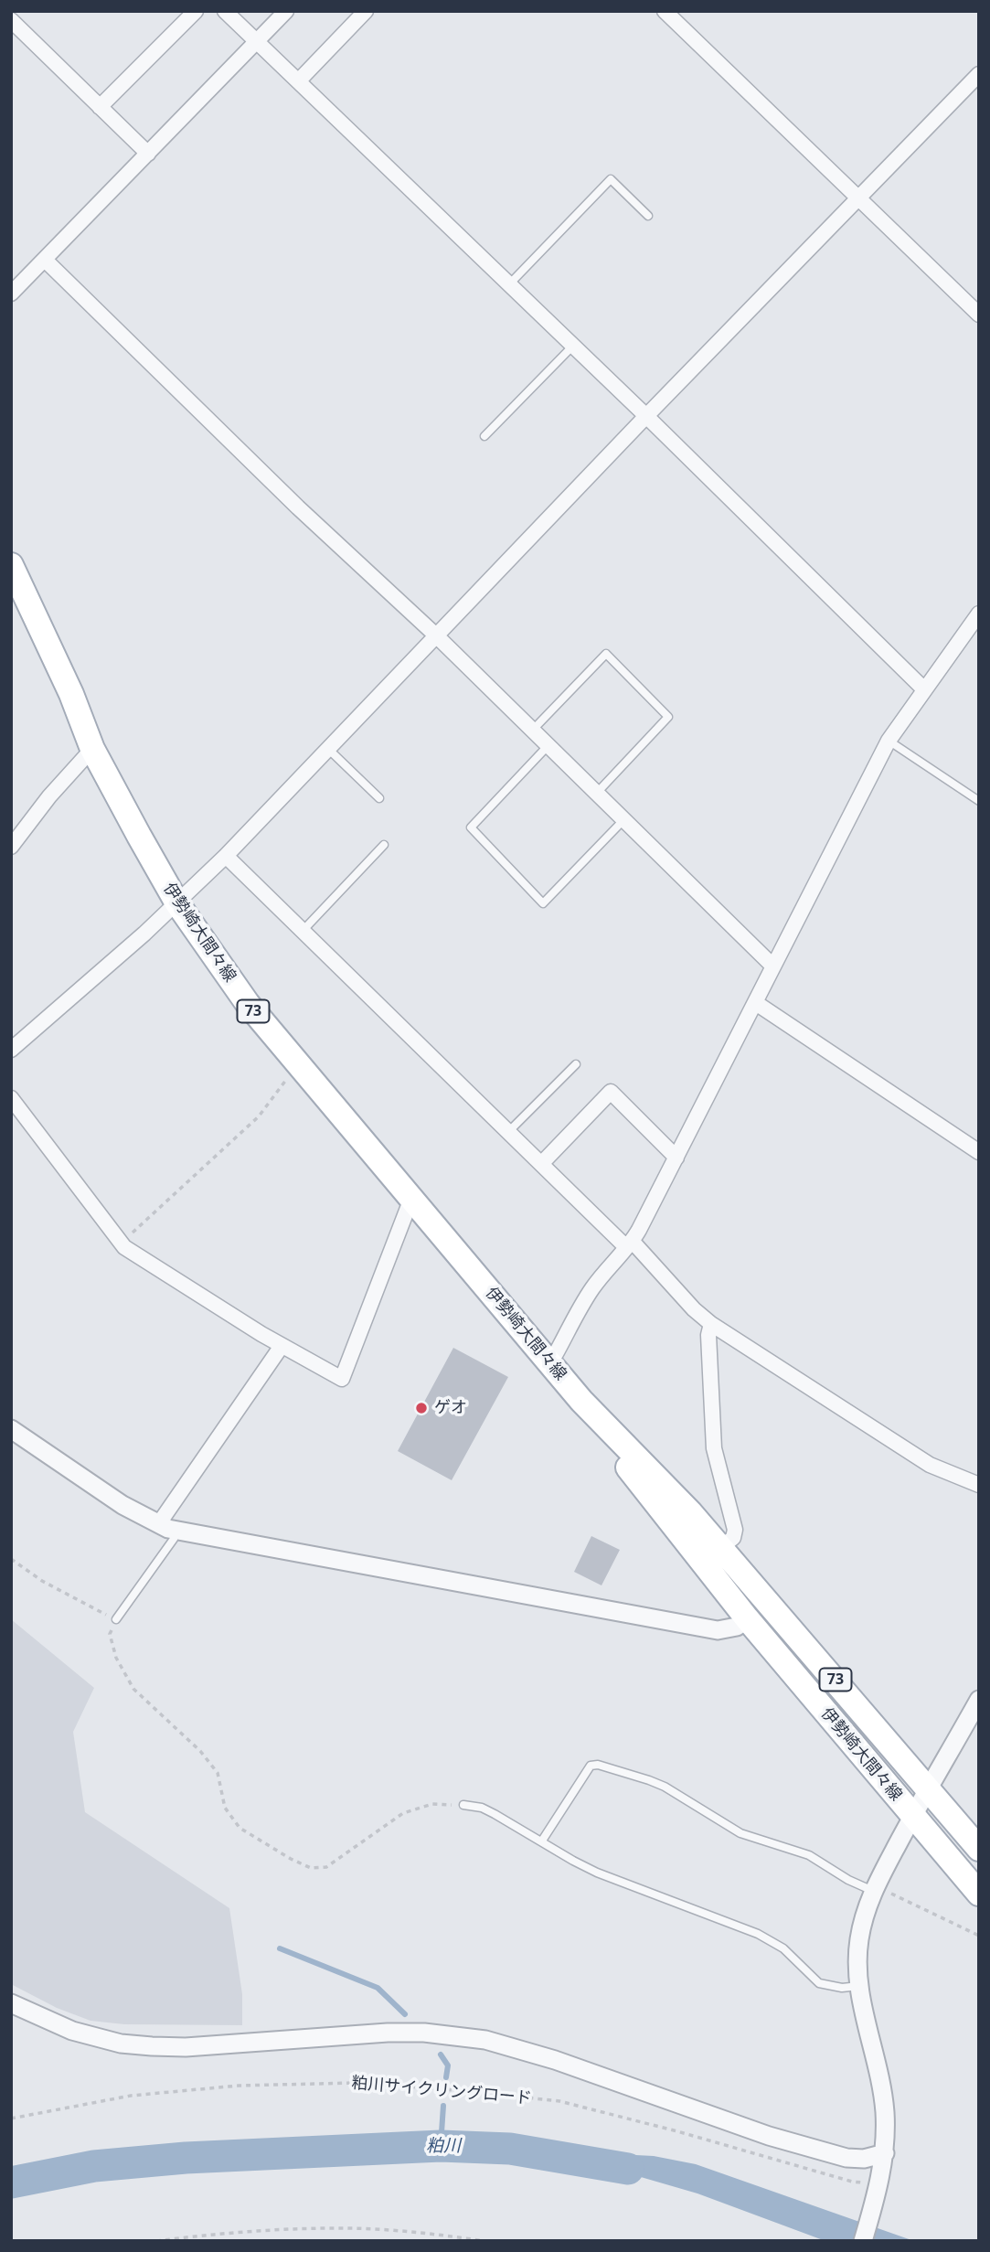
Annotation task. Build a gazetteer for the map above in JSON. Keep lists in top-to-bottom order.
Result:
{
  "streets": {
    "main road": ["伊勢崎大間々線", "73"],
    "path": ["粕川サイクリングロード"]
  },
  "water": ["粕川"],
  "places": ["ゲオ"]
}
